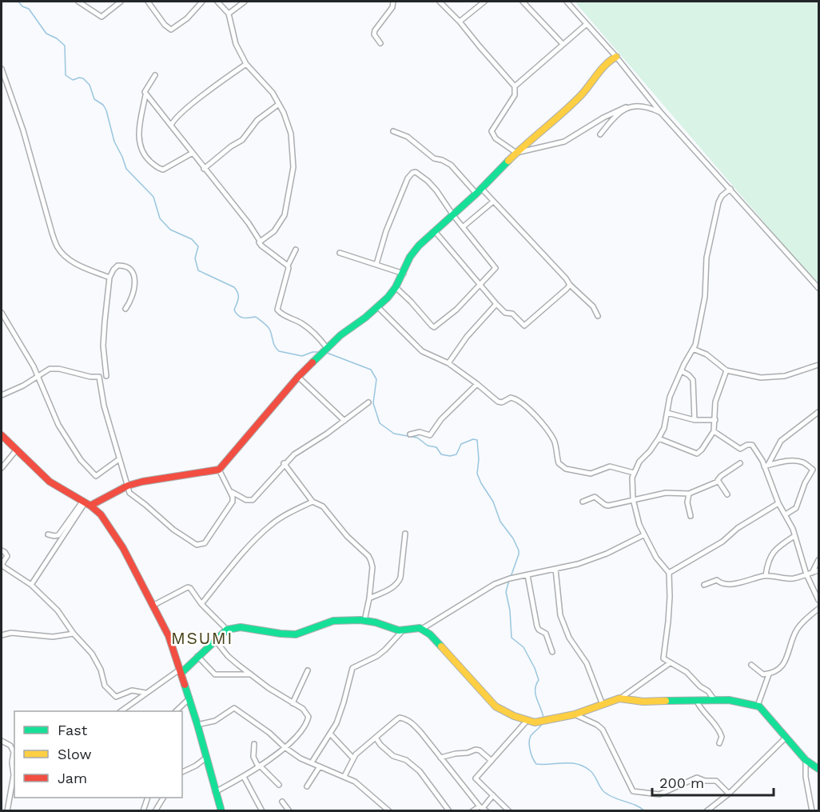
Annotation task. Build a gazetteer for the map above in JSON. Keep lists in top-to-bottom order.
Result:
{
  "districts": ["MSUMI"],
  "legend": ["Fast", "Slow", "Jam"],
  "scale_bar": "200 m"
}
